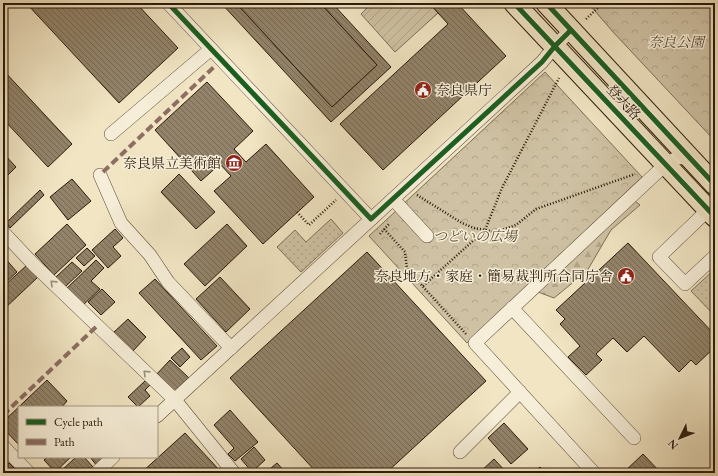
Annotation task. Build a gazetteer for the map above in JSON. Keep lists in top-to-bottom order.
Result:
{
  "streets": {
    "highway": ["登大路"]
  },
  "parks": ["奈良公園", "つどいの広場"],
  "places": {
    "public building": ["奈良県庁", "奈良地方・家庭・簡易裁判所合同庁舎"],
    "museum": ["奈良県立美術館"]
  },
  "legend": ["Cycle path", "Path"],
  "north": "bottom left"
}
